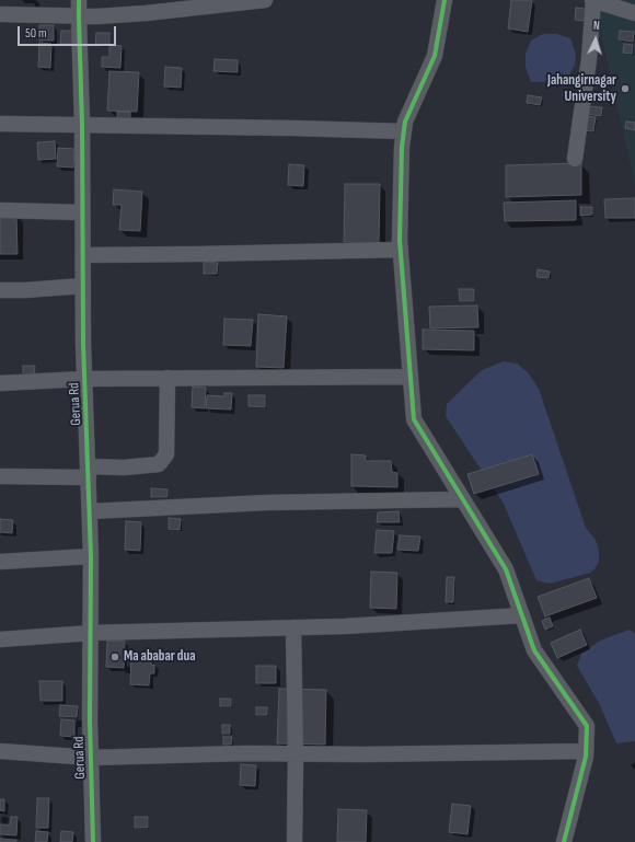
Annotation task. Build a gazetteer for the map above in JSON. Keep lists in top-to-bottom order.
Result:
{
  "streets": {
    "street": ["Gerua Rd"]
  },
  "places": ["Jahangirnagar University", "Ma ababar dua"],
  "scale_bar": "50 m",
  "north": "top"
}
